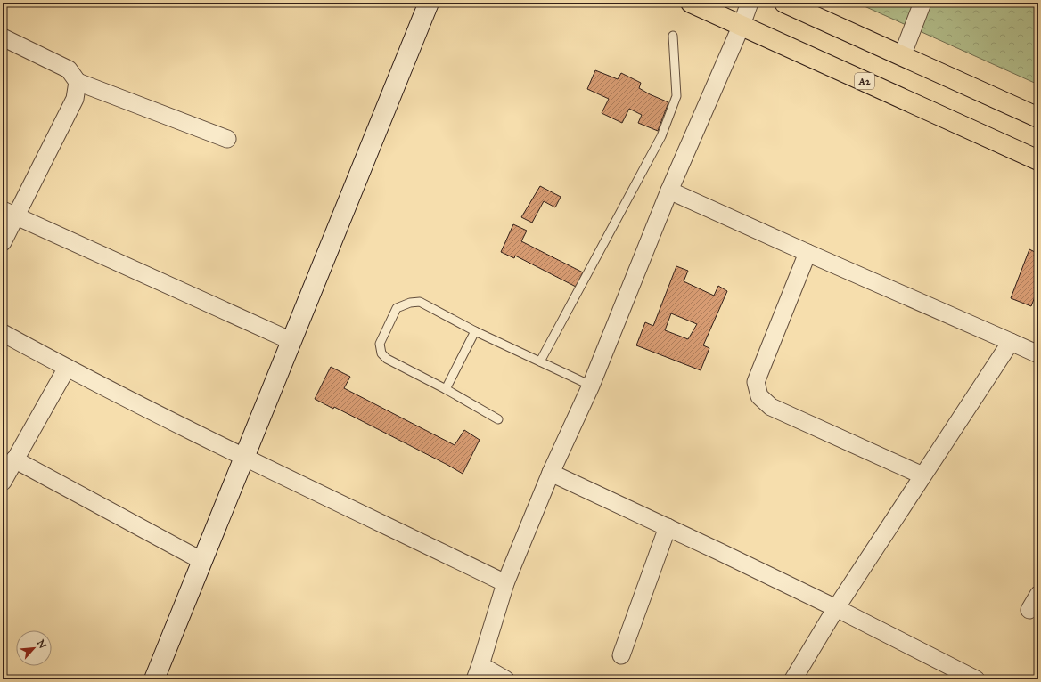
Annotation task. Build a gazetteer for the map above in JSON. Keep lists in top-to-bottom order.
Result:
{
  "streets": {
    "highway": ["A2"]
  },
  "north": "top right"
}
